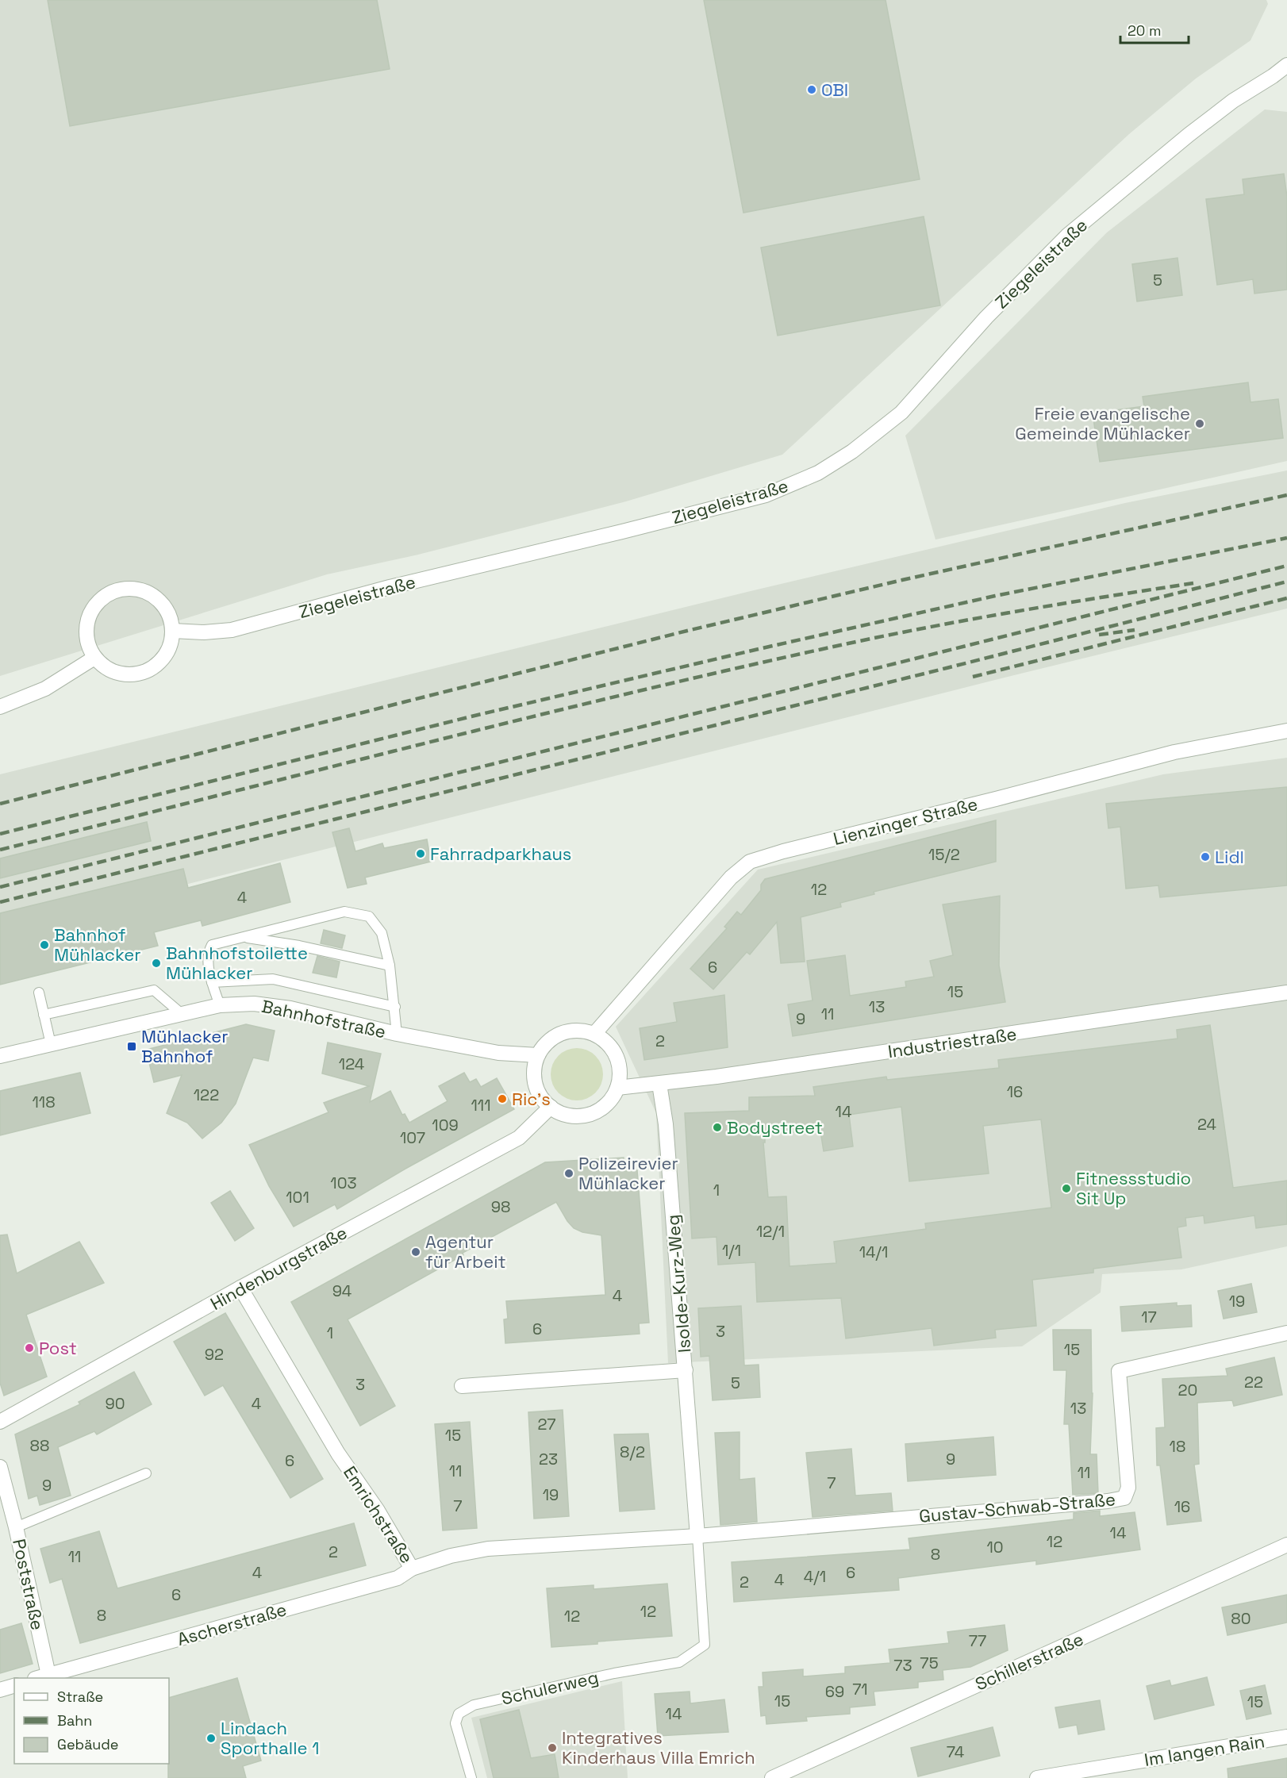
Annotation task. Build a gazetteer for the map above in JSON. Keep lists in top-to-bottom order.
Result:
{
  "streets": {
    "street": [
      "Ziegeleistraße",
      "Lienzinger Straße",
      "Bahnhofstraße",
      "Industriestraße",
      "Hindenburgstraße",
      "Isolde-Kurz-Weg",
      "Gustav-Schwab-Straße",
      "Emrichstraße",
      "Poststraße",
      "Ascherstraße",
      "Schillerstraße",
      "Im langen Rain"
    ],
    "lane": ["Schulerweg"]
  },
  "crossings": [
    ["Lienzinger Straße", "Bahnhofstraße"],
    ["Lienzinger Straße", "Industriestraße"],
    ["Lienzinger Straße", "Hindenburgstraße"],
    ["Bahnhofstraße", "Industriestraße"],
    ["Bahnhofstraße", "Hindenburgstraße"],
    ["Industriestraße", "Hindenburgstraße"],
    ["Industriestraße", "Isolde-Kurz-Weg"],
    ["Hindenburgstraße", "Emrichstraße"],
    ["Isolde-Kurz-Weg", "Gustav-Schwab-Straße"],
    ["Isolde-Kurz-Weg", "Emrichstraße"],
    ["Isolde-Kurz-Weg", "Schulerweg"],
    ["Gustav-Schwab-Straße", "Emrichstraße"],
    ["Emrichstraße", "Ascherstraße"],
    ["Poststraße", "Ascherstraße"]
  ],
  "places": {
    "other": [
      "OBI",
      "Freie evangelische Gemeinde Mühlacker",
      "Fahrradparkhaus",
      "Lidl",
      "Bahnhof Mühlacker",
      "Bahnhofstoilette Mühlacker",
      "Ric's",
      "Bodystreet",
      "Polizeirevier Mühlacker",
      "Fitnessstudio Sit Up",
      "Agentur für Arbeit",
      "Post",
      "Lindach Sporthalle 1",
      "Integratives Kinderhaus Villa Emrich"
    ],
    "transit": ["Mühlacker Bahnhof"]
  },
  "house_numbers": [
    "5",
    "15/2",
    "12",
    "4",
    "6",
    "15",
    "13",
    "11",
    "9",
    "2",
    "124",
    "16",
    "122",
    "118",
    "111",
    "14",
    "24",
    "109",
    "107",
    "103",
    "1",
    "101",
    "98",
    "12/1",
    "1/1",
    "14/1",
    "94",
    "4",
    "19",
    "17",
    "6",
    "3",
    "1",
    "15",
    "92",
    "22",
    "5",
    "3",
    "20",
    "90",
    "4",
    "13",
    "27",
    "15",
    "88",
    "18",
    "8/2",
    "23",
    "9",
    "6",
    "11",
    "11",
    "7",
    "9",
    "19",
    "7",
    "16",
    "14",
    "12",
    "10",
    "2",
    "8",
    "11",
    "4",
    "6",
    "4/1",
    "4",
    "2",
    "6",
    "12",
    "8",
    "12",
    "80",
    "77",
    "75",
    "73",
    "71",
    "69",
    "15",
    "15",
    "14",
    "74"
  ],
  "legend": ["Straße", "Bahn", "Gebäude"],
  "scale_bar": "20 m"
}
